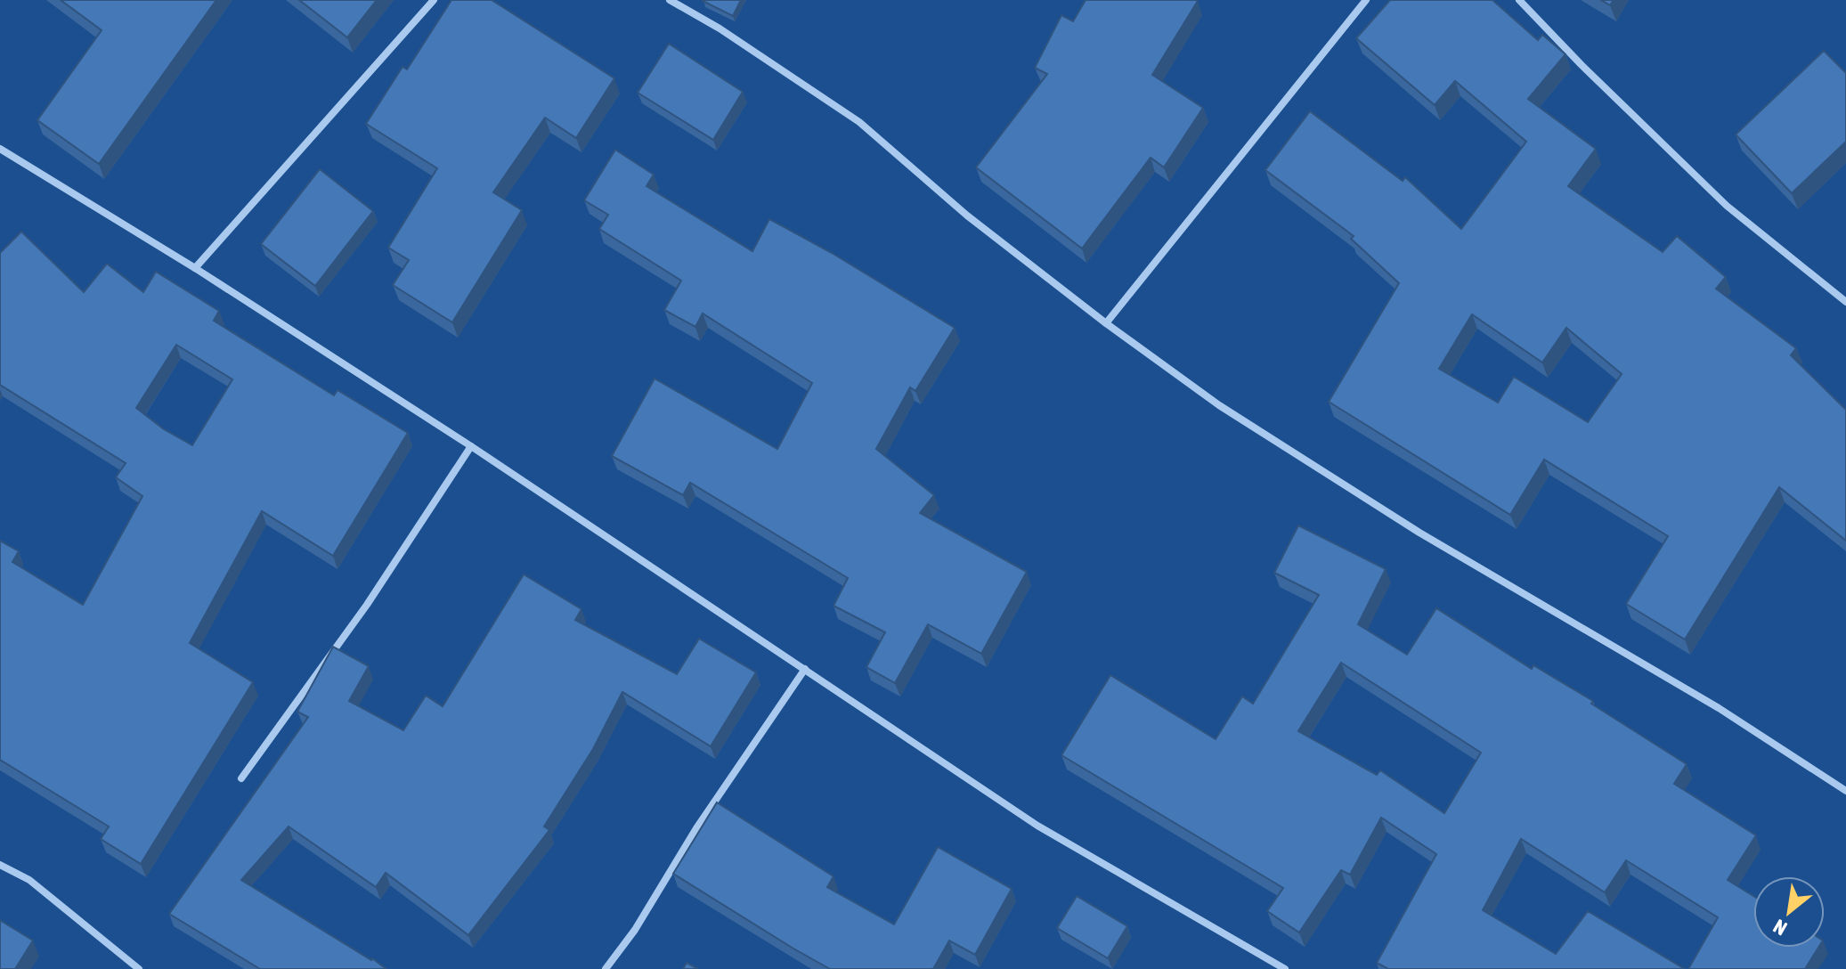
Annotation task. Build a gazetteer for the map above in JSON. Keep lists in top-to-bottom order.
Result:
{
  "north": "bottom left"
}
